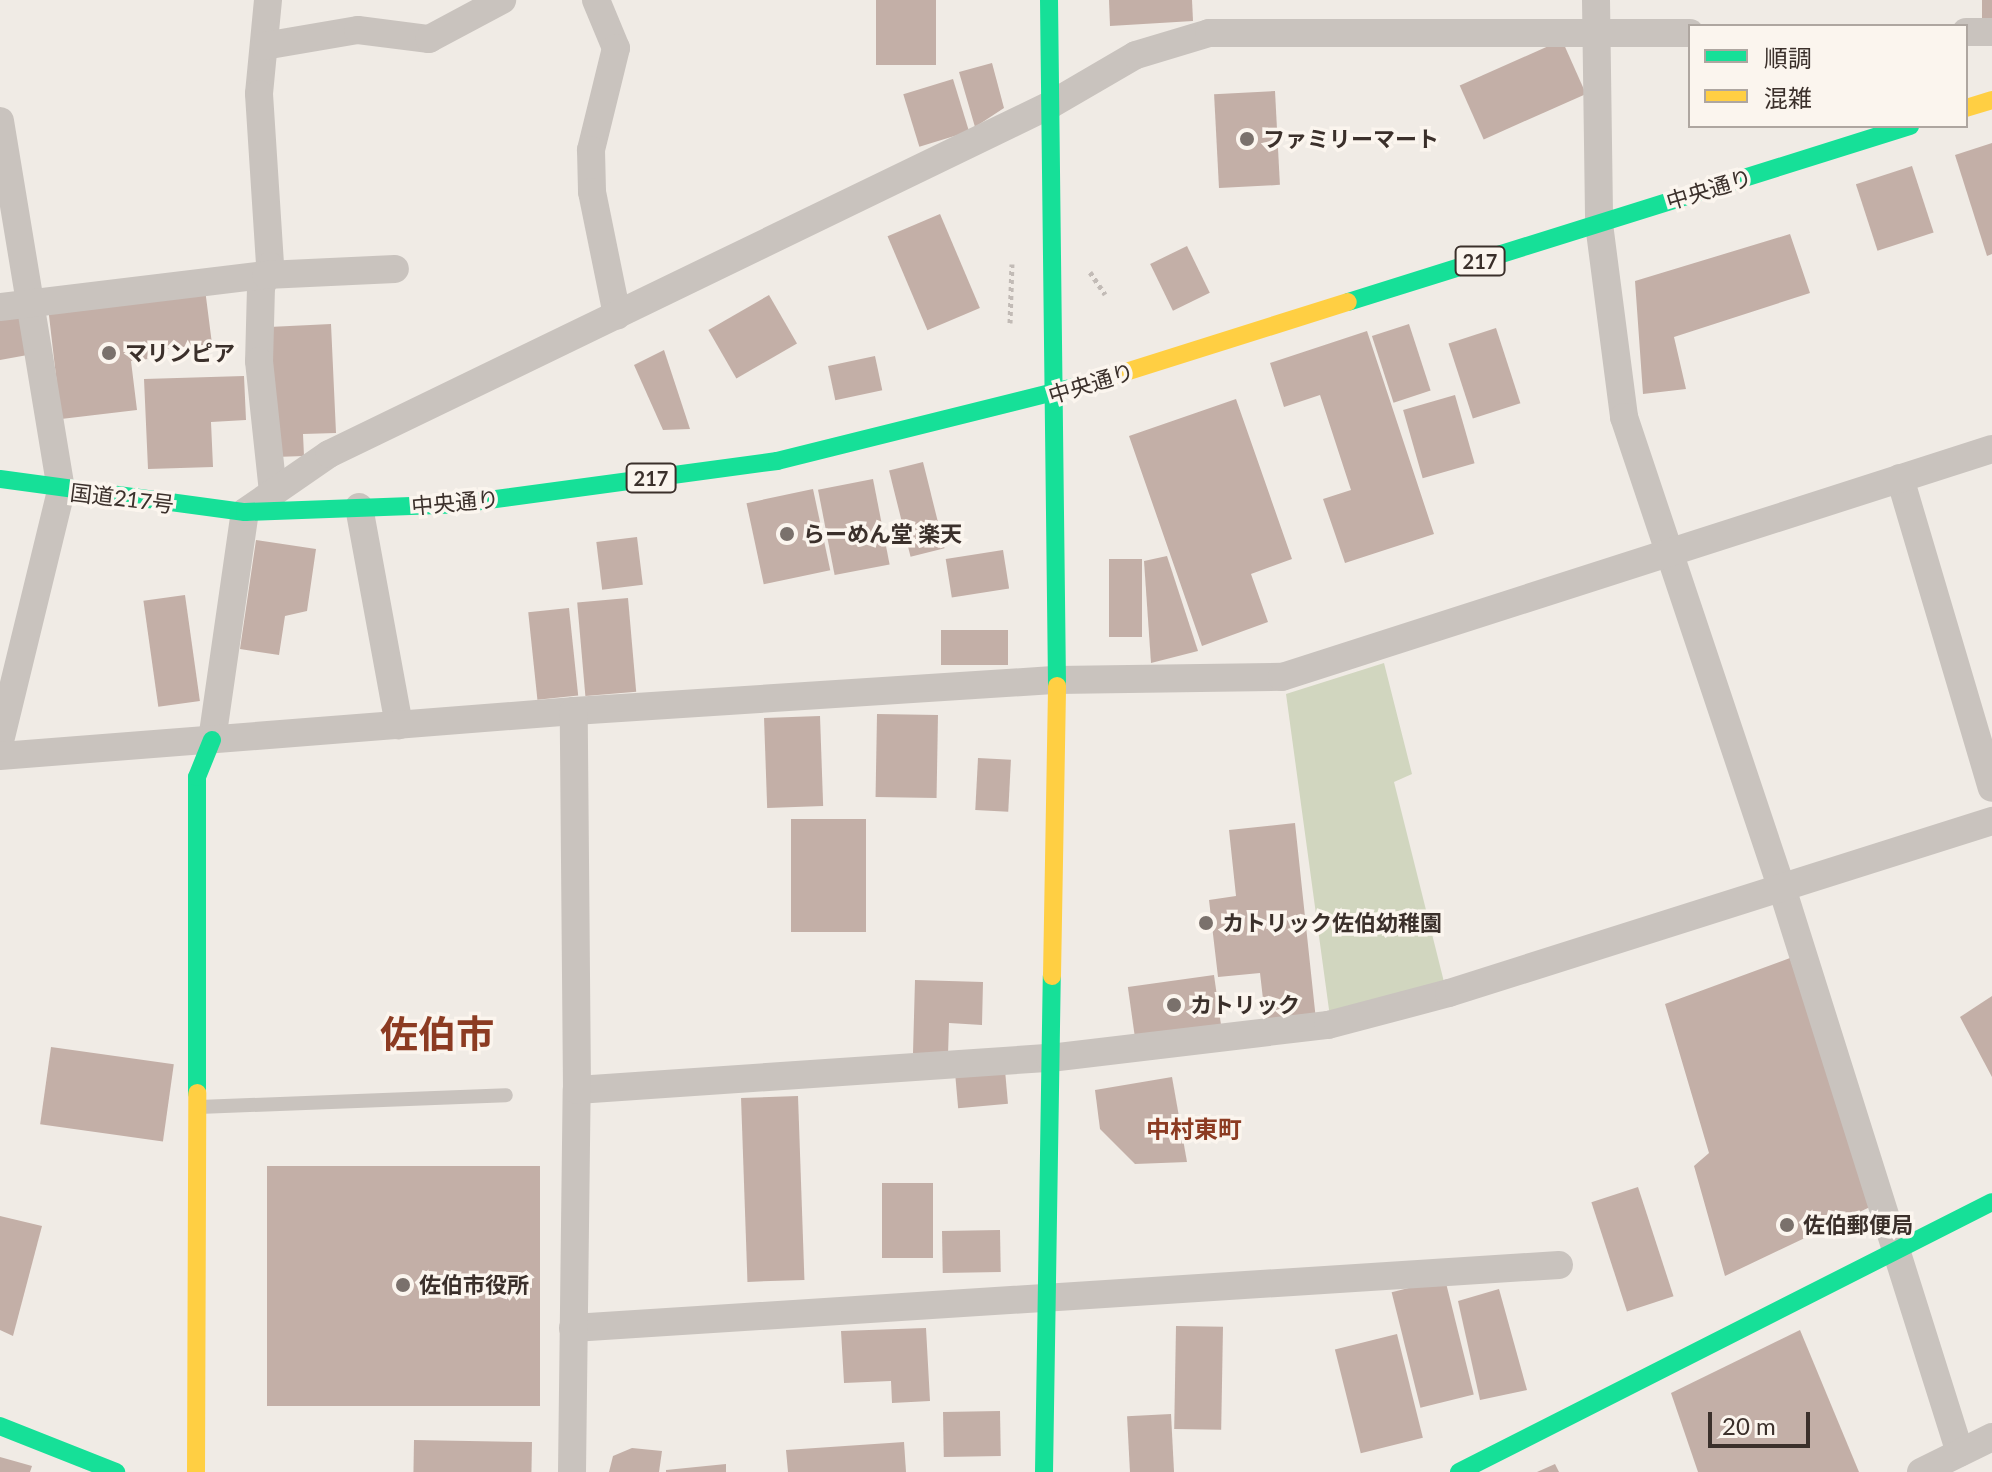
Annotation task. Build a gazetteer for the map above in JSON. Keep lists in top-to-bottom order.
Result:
{
  "streets": {
    "main road": ["中央通り", "217", "国道217号"]
  },
  "crossings": [
    ["中央通り", "国道217号"]
  ],
  "districts": ["佐伯市", "中村東町"],
  "places": [
    "ファミリーマート",
    "マリンピア",
    "らーめん堂 楽天",
    "カトリック佐伯幼稚園",
    "カトリック",
    "佐伯郵便局",
    "佐伯市役所"
  ],
  "legend": ["順調", "混雑"],
  "scale_bar": "20 m"
}
